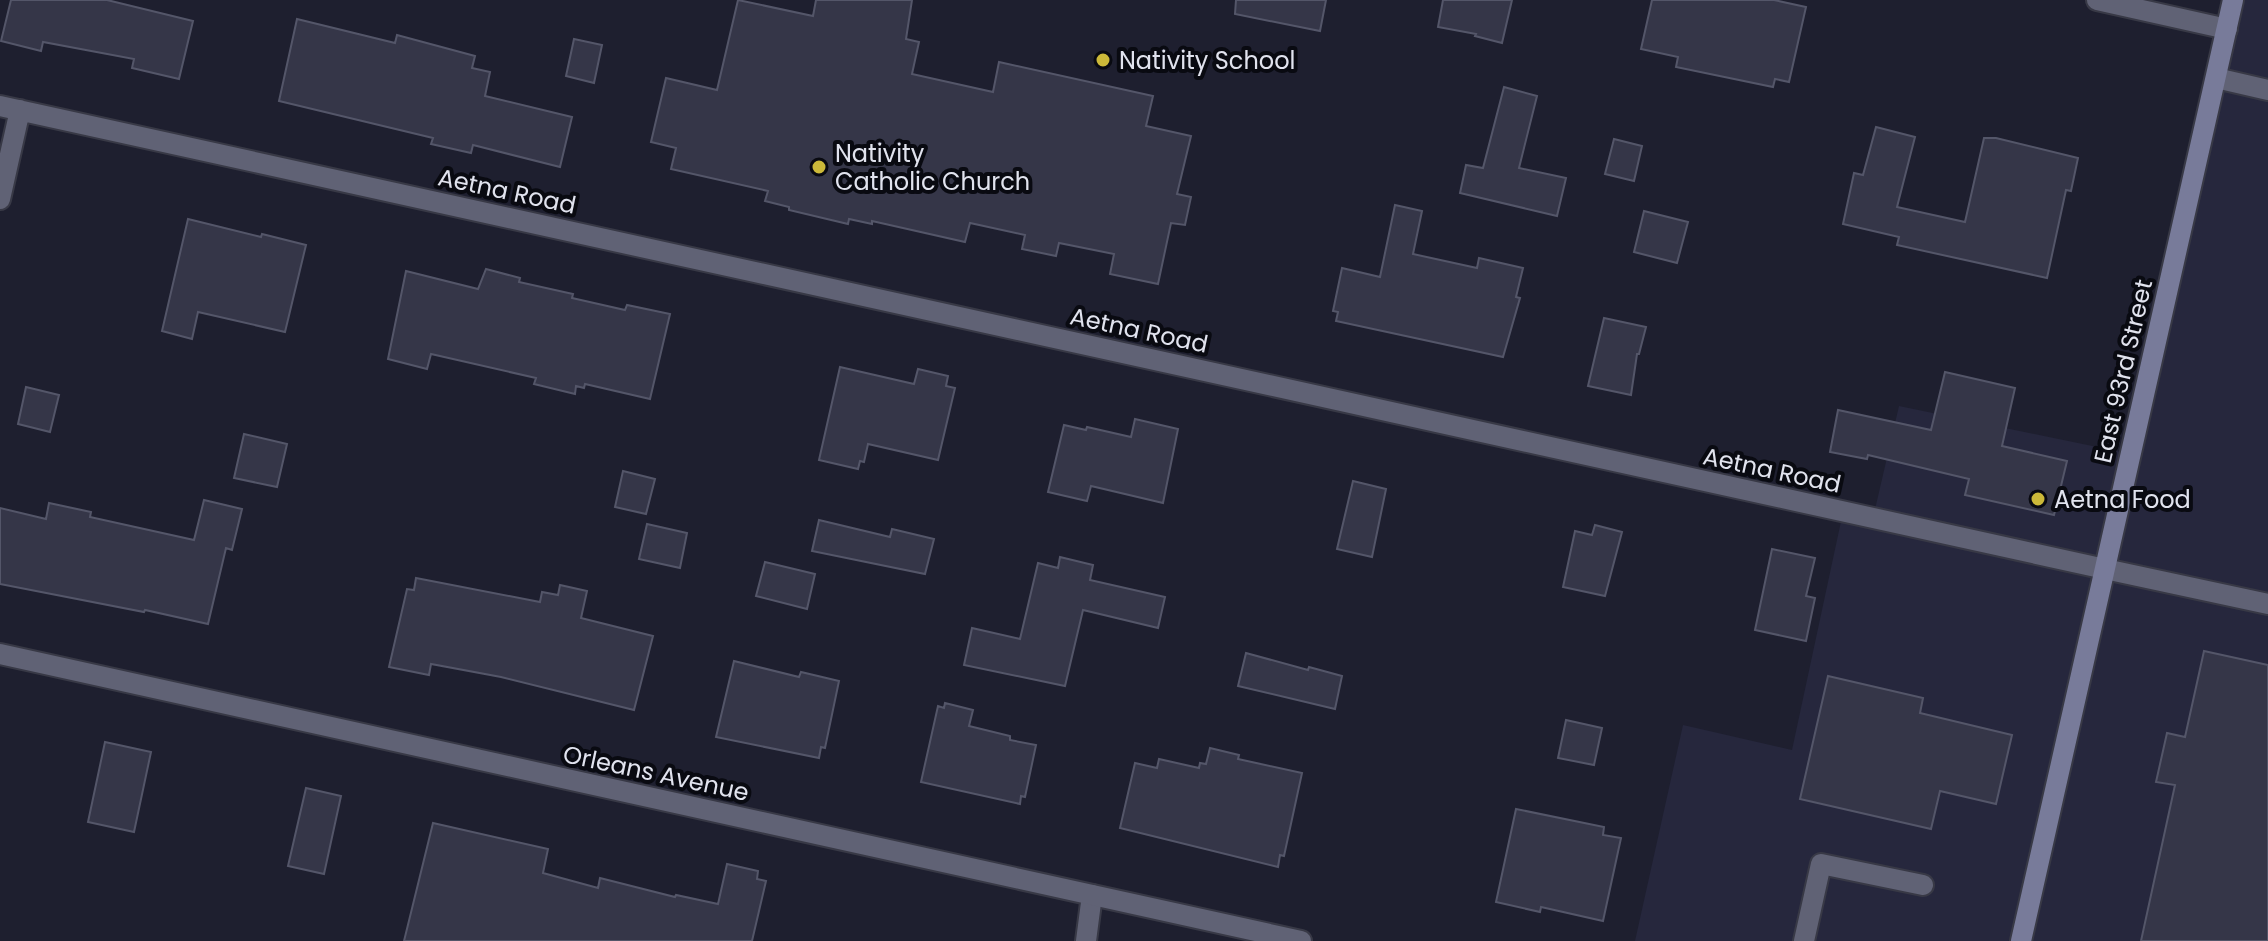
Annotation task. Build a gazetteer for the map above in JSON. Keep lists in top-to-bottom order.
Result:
{
  "streets": {
    "main road": ["East 93rd Street"],
    "street": ["Aetna Road", "Orleans Avenue"]
  },
  "crossings": [
    ["Aetna Road", "East 93rd Street"]
  ],
  "places": ["Nativity School", "Nativity Catholic Church", "Aetna Food"]
}
